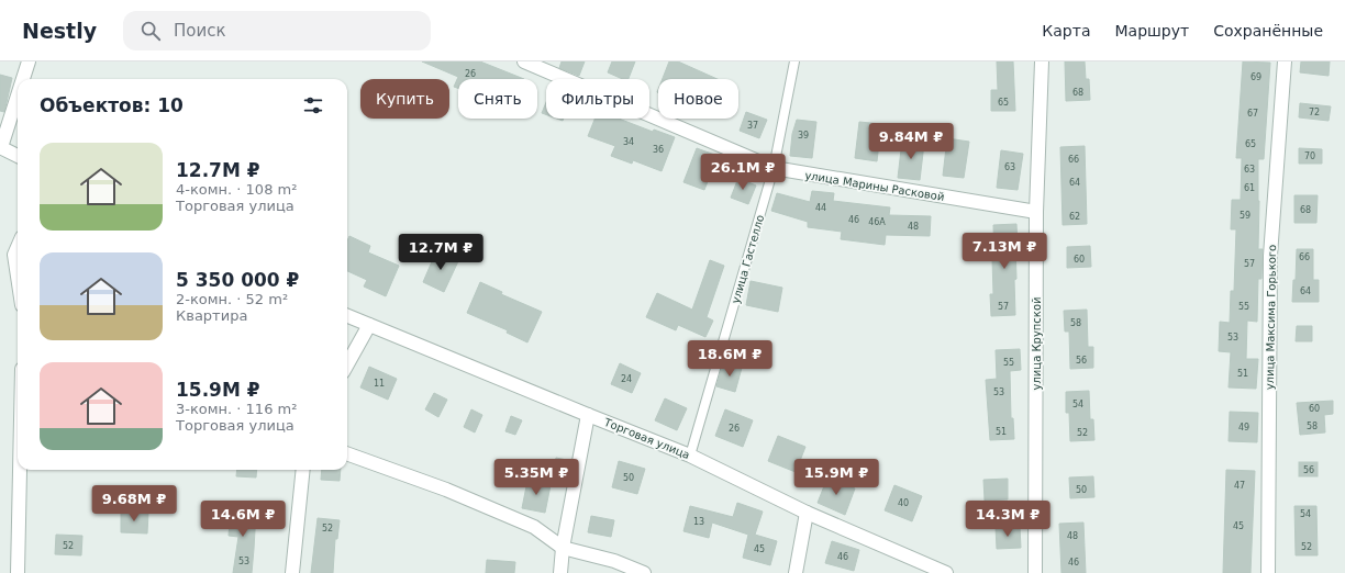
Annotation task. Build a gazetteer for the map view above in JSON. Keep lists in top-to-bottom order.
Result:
{
  "streets": {
    "street": [
      "улица Марины Расковой",
      "улица Максима Горького",
      "улица Крупской",
      "Торговая улица"
    ],
    "lane": ["улица Гастелло"]
  },
  "crossings": [
    ["улица Марины Расковой", "улица Гастелло"],
    ["улица Марины Расковой", "улица Крупской"],
    ["улица Гастелло", "Торговая улица"]
  ],
  "house_numbers": [
    "26",
    "69",
    "68",
    "65",
    "72",
    "67",
    "37",
    "39",
    "34",
    "65",
    "36",
    "70",
    "66",
    "63",
    "63",
    "64",
    "61",
    "44",
    "68",
    "59",
    "62",
    "46",
    "46А",
    "48",
    "66",
    "60",
    "57",
    "64",
    "57",
    "55",
    "58",
    "53",
    "56",
    "55",
    "51",
    "24",
    "11",
    "53",
    "54",
    "60",
    "58",
    "49",
    "26",
    "51",
    "52",
    "56",
    "50",
    "47",
    "50",
    "40",
    "54",
    "13",
    "45",
    "52",
    "48",
    "52",
    "52",
    "45",
    "46",
    "53",
    "46"
  ],
  "page": {
    "header": "Nestly",
    "search": "Поиск",
    "nav": ["Карта", "Маршрут", "Сохранённые"],
    "chip": [
      "Купить",
      "Снять",
      "Фильтры",
      "Новое"
    ],
    "heading": "Объектов: 10",
    "price": [
      "9.84M ₽",
      "26.1M ₽",
      "7.13M ₽",
      "12.7M ₽",
      "18.6M ₽",
      "5.35M ₽",
      "15.9M ₽",
      "9.68M ₽",
      "14.6M ₽",
      "14.3M ₽"
    ],
    "list": [
      {
        "name": "12.7M ₽",
        "note": "4-комн. · 108 m² · Торговая улица"
      },
      {
        "name": "5 350 000 ₽",
        "note": "2-комн. · 52 m² · Квартира"
      },
      {
        "name": "15.9M ₽",
        "note": "3-комн. · 116 m² · Торговая улица"
      }
    ]
  }
}
